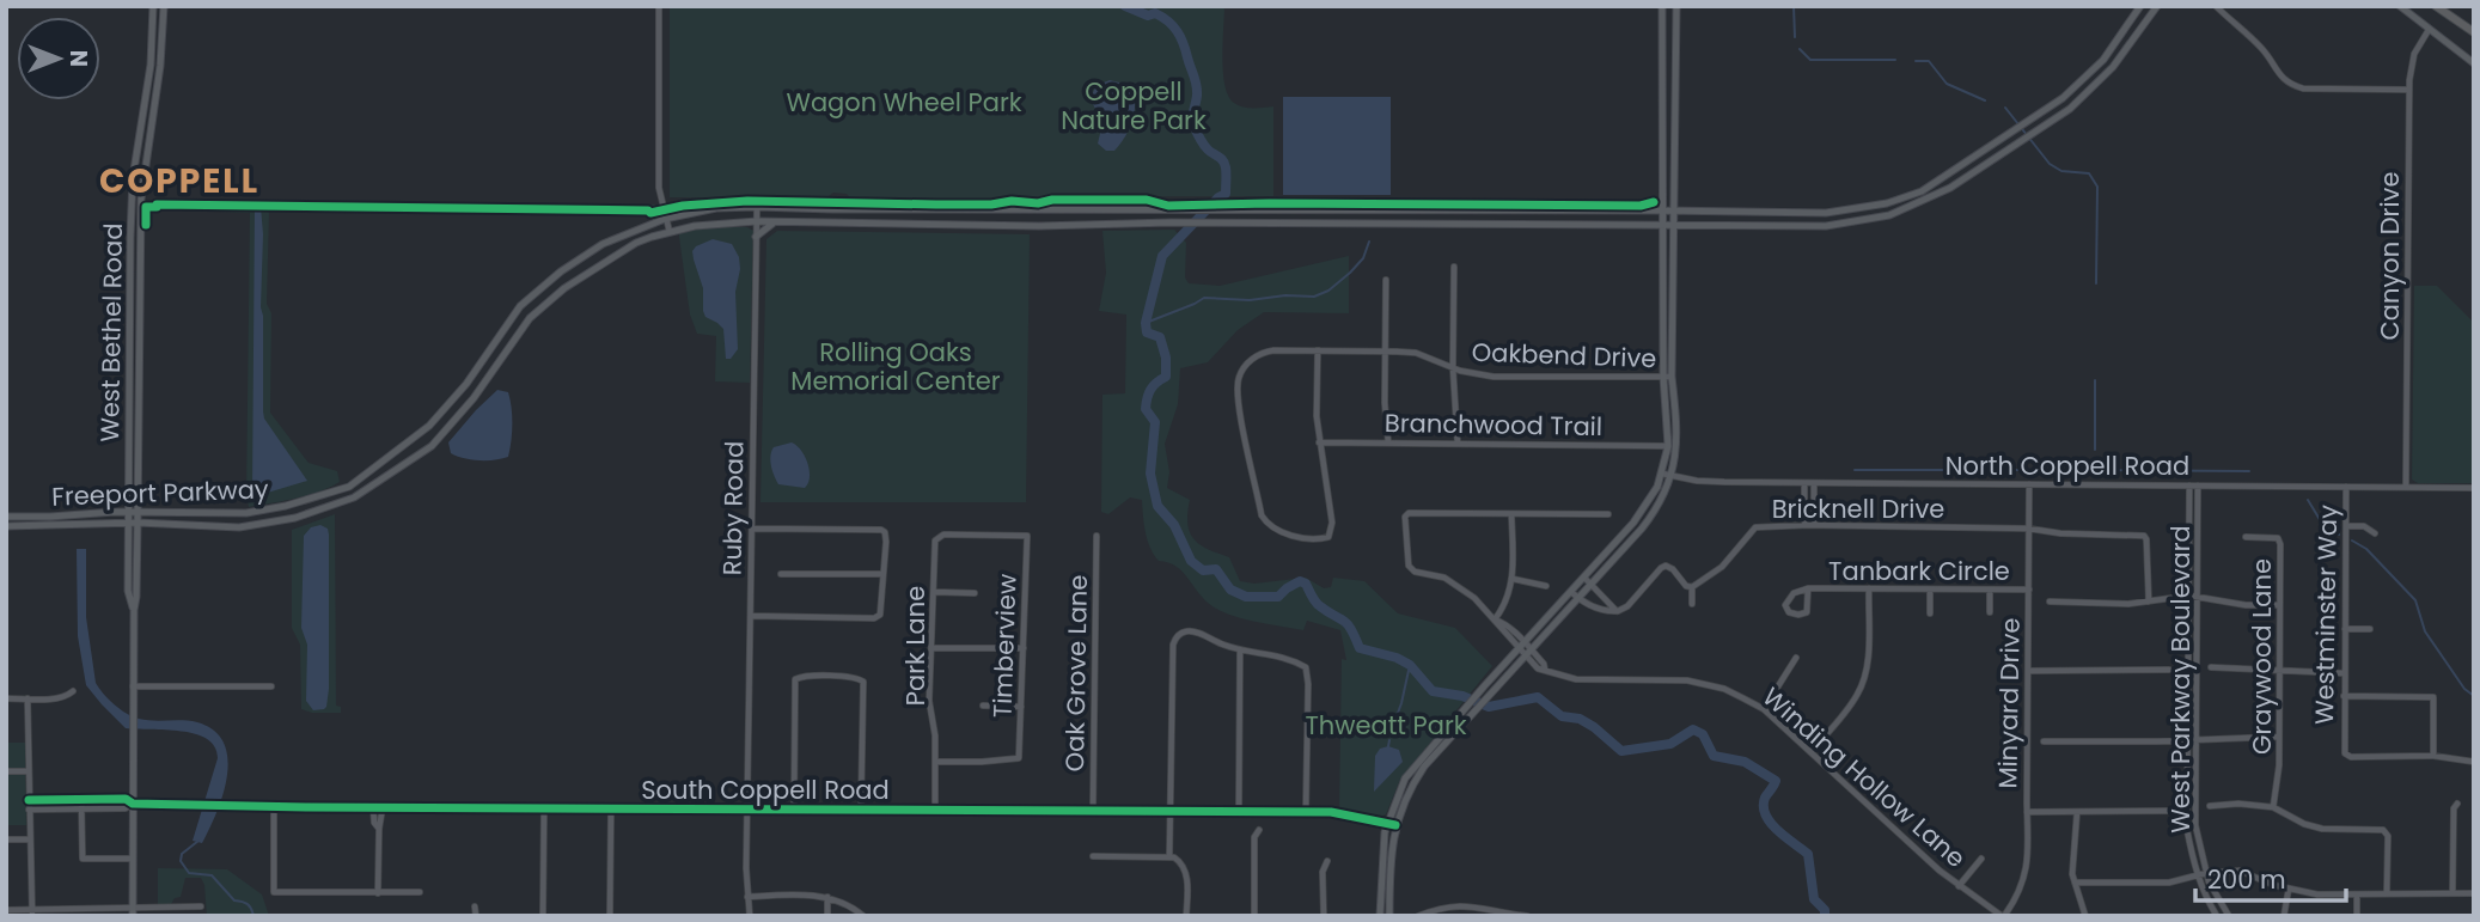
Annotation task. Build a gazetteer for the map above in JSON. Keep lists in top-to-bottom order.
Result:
{
  "streets": {
    "main road": ["West Bethel Road", "Freeport Parkway"],
    "street": [
      "Canyon Drive",
      "Oakbend Drive",
      "Branchwood Trail",
      "North Coppell Road",
      "Ruby Road",
      "Bricknell Drive",
      "Tanbark Circle",
      "Westminster Way",
      "Park Lane",
      "Timberview",
      "Graywood Lane",
      "Oak Grove Lane",
      "West Parkway Boulevard",
      "Minyard Drive",
      "Winding Hollow Lane",
      "South Coppell Road"
    ]
  },
  "crossings": [
    ["Canyon Drive", "North Coppell Road"],
    ["West Bethel Road", "Freeport Parkway"],
    ["West Bethel Road", "South Coppell Road"],
    ["Oakbend Drive", "Branchwood Trail"],
    ["North Coppell Road", "Westminster Way"],
    ["North Coppell Road", "West Parkway Boulevard"],
    ["North Coppell Road", "Minyard Drive"],
    ["Freeport Parkway", "Ruby Road"],
    ["Ruby Road", "South Coppell Road"],
    ["Bricknell Drive", "Minyard Drive"],
    ["Tanbark Circle", "Minyard Drive"],
    ["Park Lane", "Timberview"],
    ["Park Lane", "South Coppell Road"],
    ["Oak Grove Lane", "South Coppell Road"],
    ["Minyard Drive", "Winding Hollow Lane"]
  ],
  "districts": ["COPPELL"],
  "parks": [
    "Coppell Nature Park",
    "Wagon Wheel Park",
    "Rolling Oaks Memorial Center",
    "Thweatt Park"
  ],
  "scale_bar": "200 m",
  "north": "right"
}
